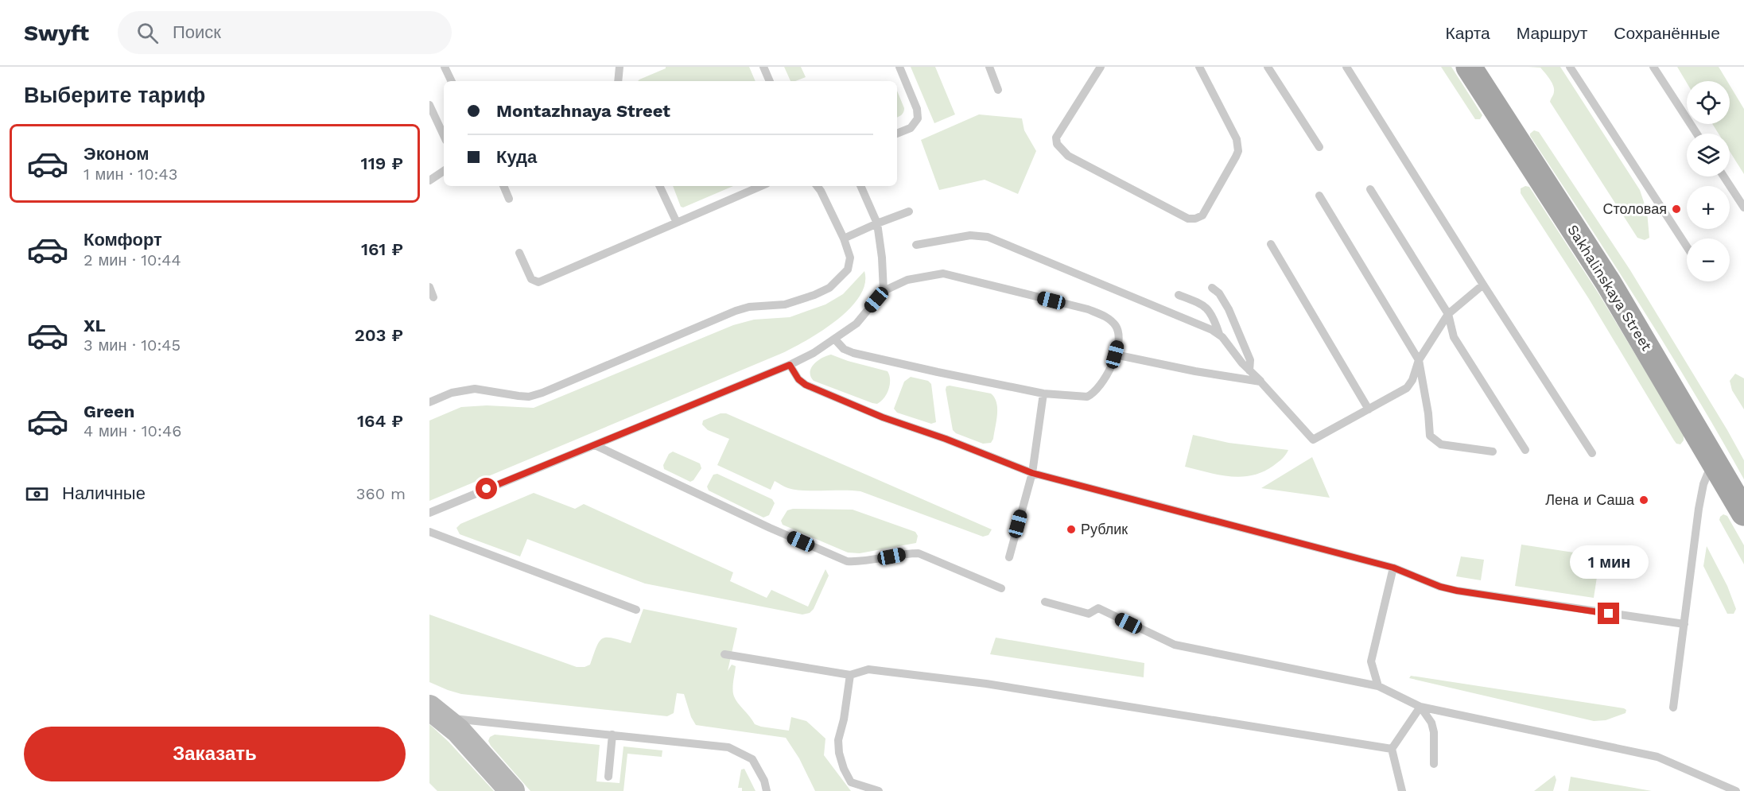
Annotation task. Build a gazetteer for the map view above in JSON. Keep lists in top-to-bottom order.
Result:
{
  "streets": {
    "main road": ["Sakhalinskaya Street"]
  },
  "places": ["Столовая", "Лена и Саша", "Рублик"],
  "page": {
    "header": "Swyft",
    "search": "Поиск",
    "nav": ["Карта", "Маршрут", "Сохранённые"],
    "heading": "Выберите тариф",
    "map_buttons": ["+", "−"],
    "banner": ["Montazhnaya Street", "Куда"],
    "list": [
      {
        "name": "Эконом",
        "note": "1 мин · 10:43",
        "value": "119 ₽"
      },
      {
        "name": "Комфорт",
        "note": "2 мин · 10:44",
        "value": "161 ₽"
      },
      {
        "name": "XL",
        "note": "3 мин · 10:45",
        "value": "203 ₽"
      },
      {
        "name": "Green",
        "note": "4 мин · 10:46",
        "value": "164 ₽"
      }
    ],
    "pay": ["Наличные", "360 m"],
    "bubble": "1 мин",
    "buttons": "Заказать"
  }
}
